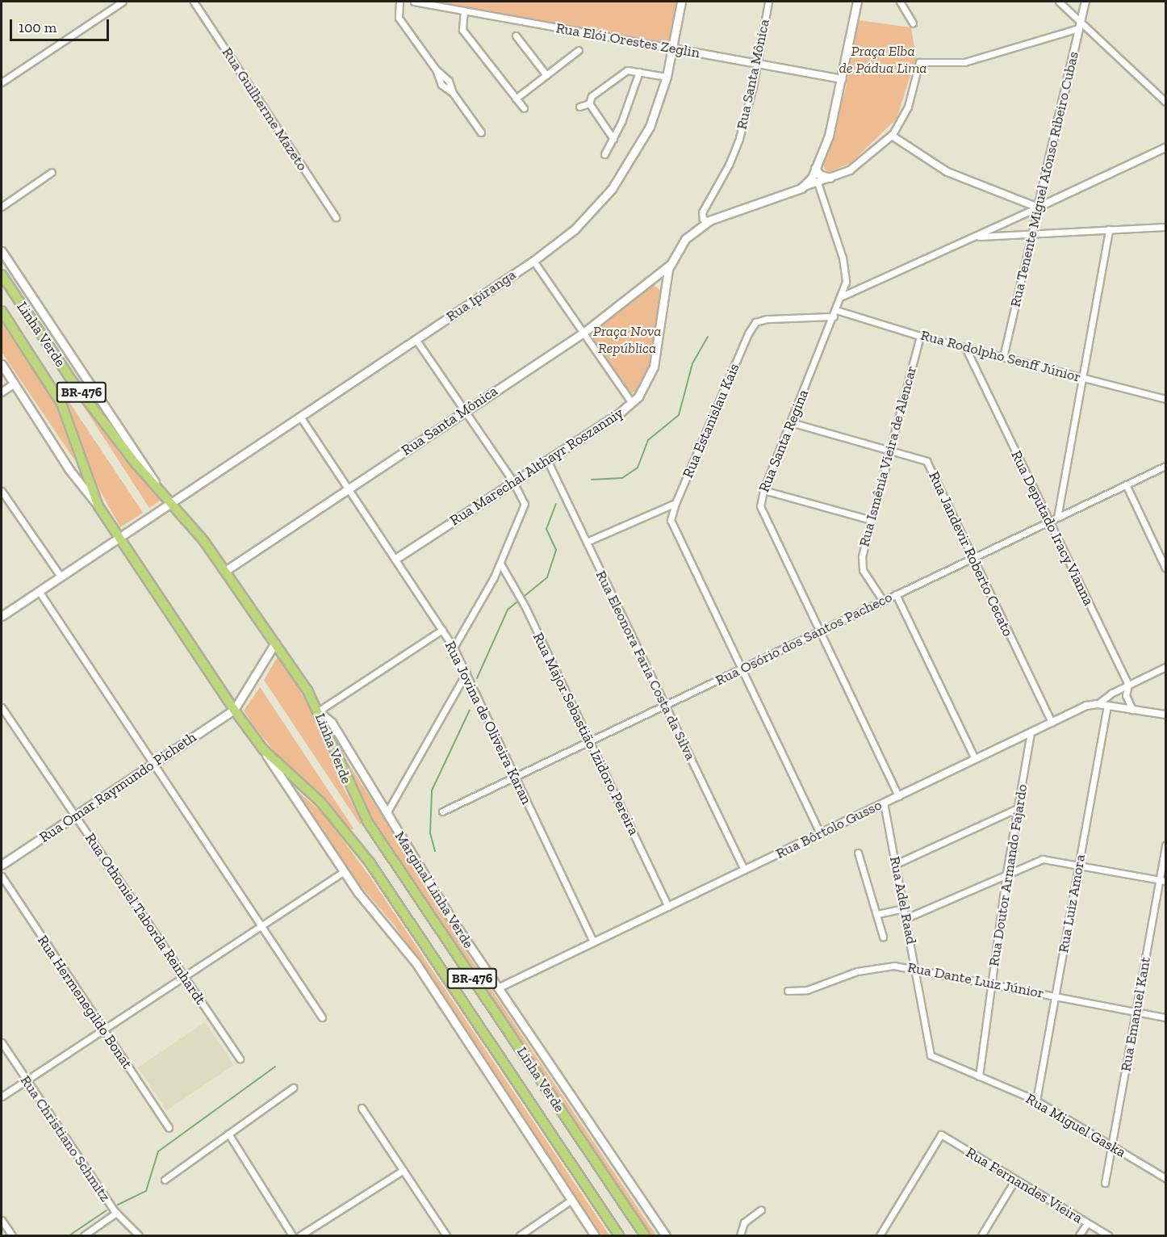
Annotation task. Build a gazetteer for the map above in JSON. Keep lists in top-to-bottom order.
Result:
{
  "streets": {
    "highway": ["Linha Verde", "BR-476"],
    "main road": [
      "Rua Santa Mônica",
      "Rua Ipiranga",
      "Rua Marechal Althayr Roszanniy",
      "Rua Omar Raymundo Picheth",
      "Marginal Linha Verde"
    ],
    "street": [
      "Rua Elói Orestes Zeglin",
      "Rua Guilherme Mazeto",
      "Rua Tenente Miguel Afonso Ribeiro Cubas",
      "Rua Rodolpho Senff Júnior",
      "Rua Estanislau Kais",
      "Rua Santa Regina",
      "Rua Ismênia Vieira de Alencar",
      "Rua Deputado Iracy Vianna",
      "Rua Jandevir Roberto Cecato",
      "Rua Osório dos Santos Pacheco",
      "Rua Eleonora Faria Costa da Silva",
      "Rua Jovina de Oliveira Karan",
      "Rua Major Sebastião Izidoro Pereira",
      "Rua Bôrtolo Gusso",
      "Rua Doutor Armando Fajardo",
      "Rua Adel Raad",
      "Rua Luiz Amora",
      "Rua Othoniel Taborda Reinhardt",
      "Rua Dante Luiz Júnior",
      "Rua Hermenegildo Bonat",
      "Rua Emanuel Kant",
      "Rua Miguel Gaska",
      "Rua Christiano Schmitz",
      "Rua Fernandes Vieira"
    ]
  },
  "crossings": [
    ["Rua Elói Orestes Zeglin", "Rua Santa Mônica"],
    ["Rua Elói Orestes Zeglin", "Rua Ipiranga"],
    ["Rua Santa Mônica", "Linha Verde"],
    ["Rua Santa Mônica", "Rua Marechal Althayr Roszanniy"],
    ["Rua Santa Mônica", "Rua Jovina de Oliveira Karan"],
    ["Rua Tenente Miguel Afonso Ribeiro Cubas", "Rua Rodolpho Senff Júnior"],
    ["Rua Tenente Miguel Afonso Ribeiro Cubas", "Rua Marechal Althayr Roszanniy"],
    ["Rua Ipiranga", "Linha Verde"],
    ["Rua Ipiranga", "Rua Jovina de Oliveira Karan"],
    ["Linha Verde", "Rua Omar Raymundo Picheth"],
    ["Linha Verde", "Marginal Linha Verde"],
    ["Rua Rodolpho Senff Júnior", "Rua Estanislau Kais"],
    ["Rua Rodolpho Senff Júnior", "Rua Santa Regina"],
    ["Rua Rodolpho Senff Júnior", "Rua Ismênia Vieira de Alencar"],
    ["Rua Rodolpho Senff Júnior", "Rua Deputado Iracy Vianna"],
    ["Rua Estanislau Kais", "Rua Santa Regina"],
    ["Rua Estanislau Kais", "Rua Osório dos Santos Pacheco"],
    ["Rua Estanislau Kais", "Rua Bôrtolo Gusso"],
    ["Rua Santa Regina", "Rua Marechal Althayr Roszanniy"],
    ["Rua Santa Regina", "Rua Jandevir Roberto Cecato"],
    ["Rua Santa Regina", "Rua Osório dos Santos Pacheco"],
    ["Rua Santa Regina", "Rua Bôrtolo Gusso"],
    ["Rua Ismênia Vieira de Alencar", "Rua Jandevir Roberto Cecato"],
    ["Rua Ismênia Vieira de Alencar", "Rua Osório dos Santos Pacheco"],
    ["Rua Marechal Althayr Roszanniy", "Rua Eleonora Faria Costa da Silva"],
    ["Rua Marechal Althayr Roszanniy", "Rua Jovina de Oliveira Karan"],
    ["Rua Deputado Iracy Vianna", "Rua Osório dos Santos Pacheco"],
    ["Rua Deputado Iracy Vianna", "Rua Bôrtolo Gusso"],
    ["Rua Jandevir Roberto Cecato", "Rua Osório dos Santos Pacheco"],
    ["Rua Jandevir Roberto Cecato", "Rua Bôrtolo Gusso"],
    ["Rua Osório dos Santos Pacheco", "Rua Eleonora Faria Costa da Silva"],
    ["Rua Osório dos Santos Pacheco", "Rua Jovina de Oliveira Karan"],
    ["Rua Osório dos Santos Pacheco", "Rua Major Sebastião Izidoro Pereira"],
    ["Rua Eleonora Faria Costa da Silva", "Rua Bôrtolo Gusso"],
    ["Rua Jovina de Oliveira Karan", "Rua Bôrtolo Gusso"],
    ["Rua Major Sebastião Izidoro Pereira", "Rua Bôrtolo Gusso"],
    ["Rua Omar Raymundo Picheth", "Rua Othoniel Taborda Reinhardt"],
    ["Rua Bôrtolo Gusso", "Rua Doutor Armando Fajardo"],
    ["Rua Bôrtolo Gusso", "Marginal Linha Verde"],
    ["Rua Bôrtolo Gusso", "Rua Adel Raad"],
    ["Rua Bôrtolo Gusso", "Rua Luiz Amora"],
    ["Rua Doutor Armando Fajardo", "Rua Dante Luiz Júnior"],
    ["Rua Doutor Armando Fajardo", "Rua Miguel Gaska"],
    ["Rua Adel Raad", "Rua Dante Luiz Júnior"],
    ["Rua Adel Raad", "Rua Miguel Gaska"],
    ["Rua Luiz Amora", "Rua Dante Luiz Júnior"],
    ["Rua Luiz Amora", "Rua Miguel Gaska"],
    ["Rua Dante Luiz Júnior", "Rua Emanuel Kant"],
    ["Rua Emanuel Kant", "Rua Miguel Gaska"]
  ],
  "parks": ["Praça Elba de Pádua Lima", "Praça Nova República"],
  "scale_bar": "100 m"
}
